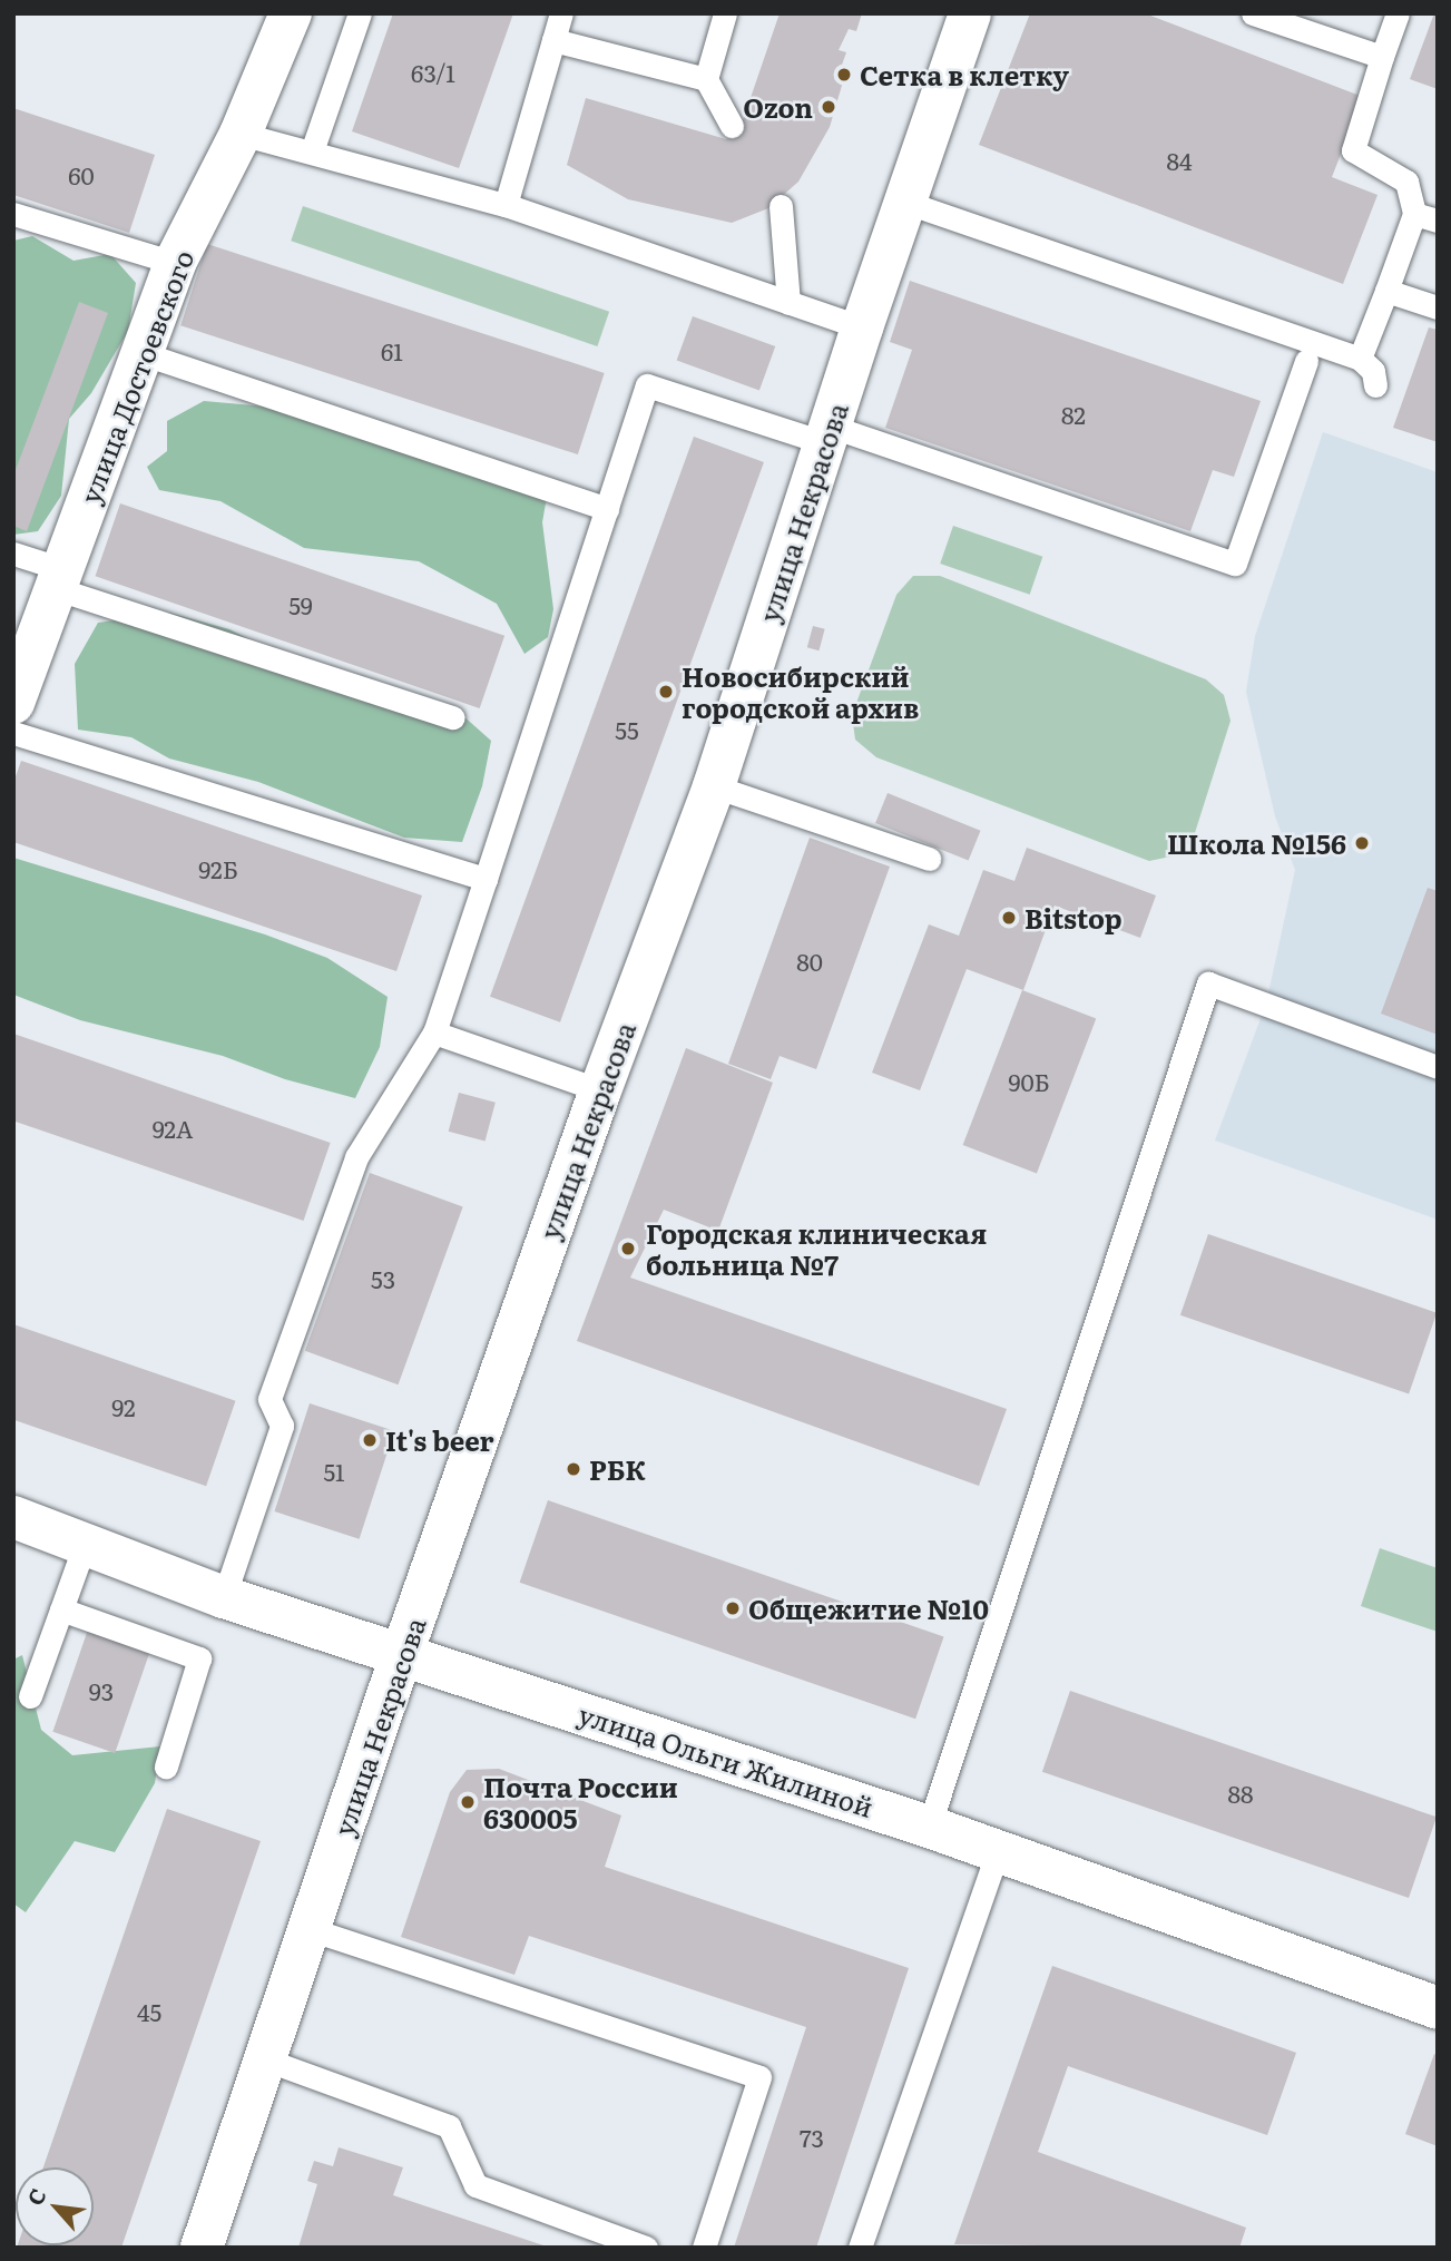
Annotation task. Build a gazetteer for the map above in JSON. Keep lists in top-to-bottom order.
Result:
{
  "streets": {
    "street": ["улица Достоевского", "улица Некрасова", "улица Ольги Жилиной"]
  },
  "crossings": [
    ["улица Некрасова", "улица Ольги Жилиной"]
  ],
  "places": [
    "Сетка в клетку",
    "Ozon",
    "Новосибирский городской архив",
    "Школа №156",
    "Bitstop",
    "Городская клиническая больница №7",
    "It's beer",
    "РБК",
    "Общежитие №10",
    "Почта России 630005"
  ],
  "house_numbers": [
    "63/1",
    "84",
    "60",
    "61",
    "82",
    "59",
    "55",
    "92Б",
    "80",
    "90Б",
    "92А",
    "53",
    "92",
    "51",
    "93",
    "88",
    "45",
    "73"
  ],
  "north": "top left"
}
